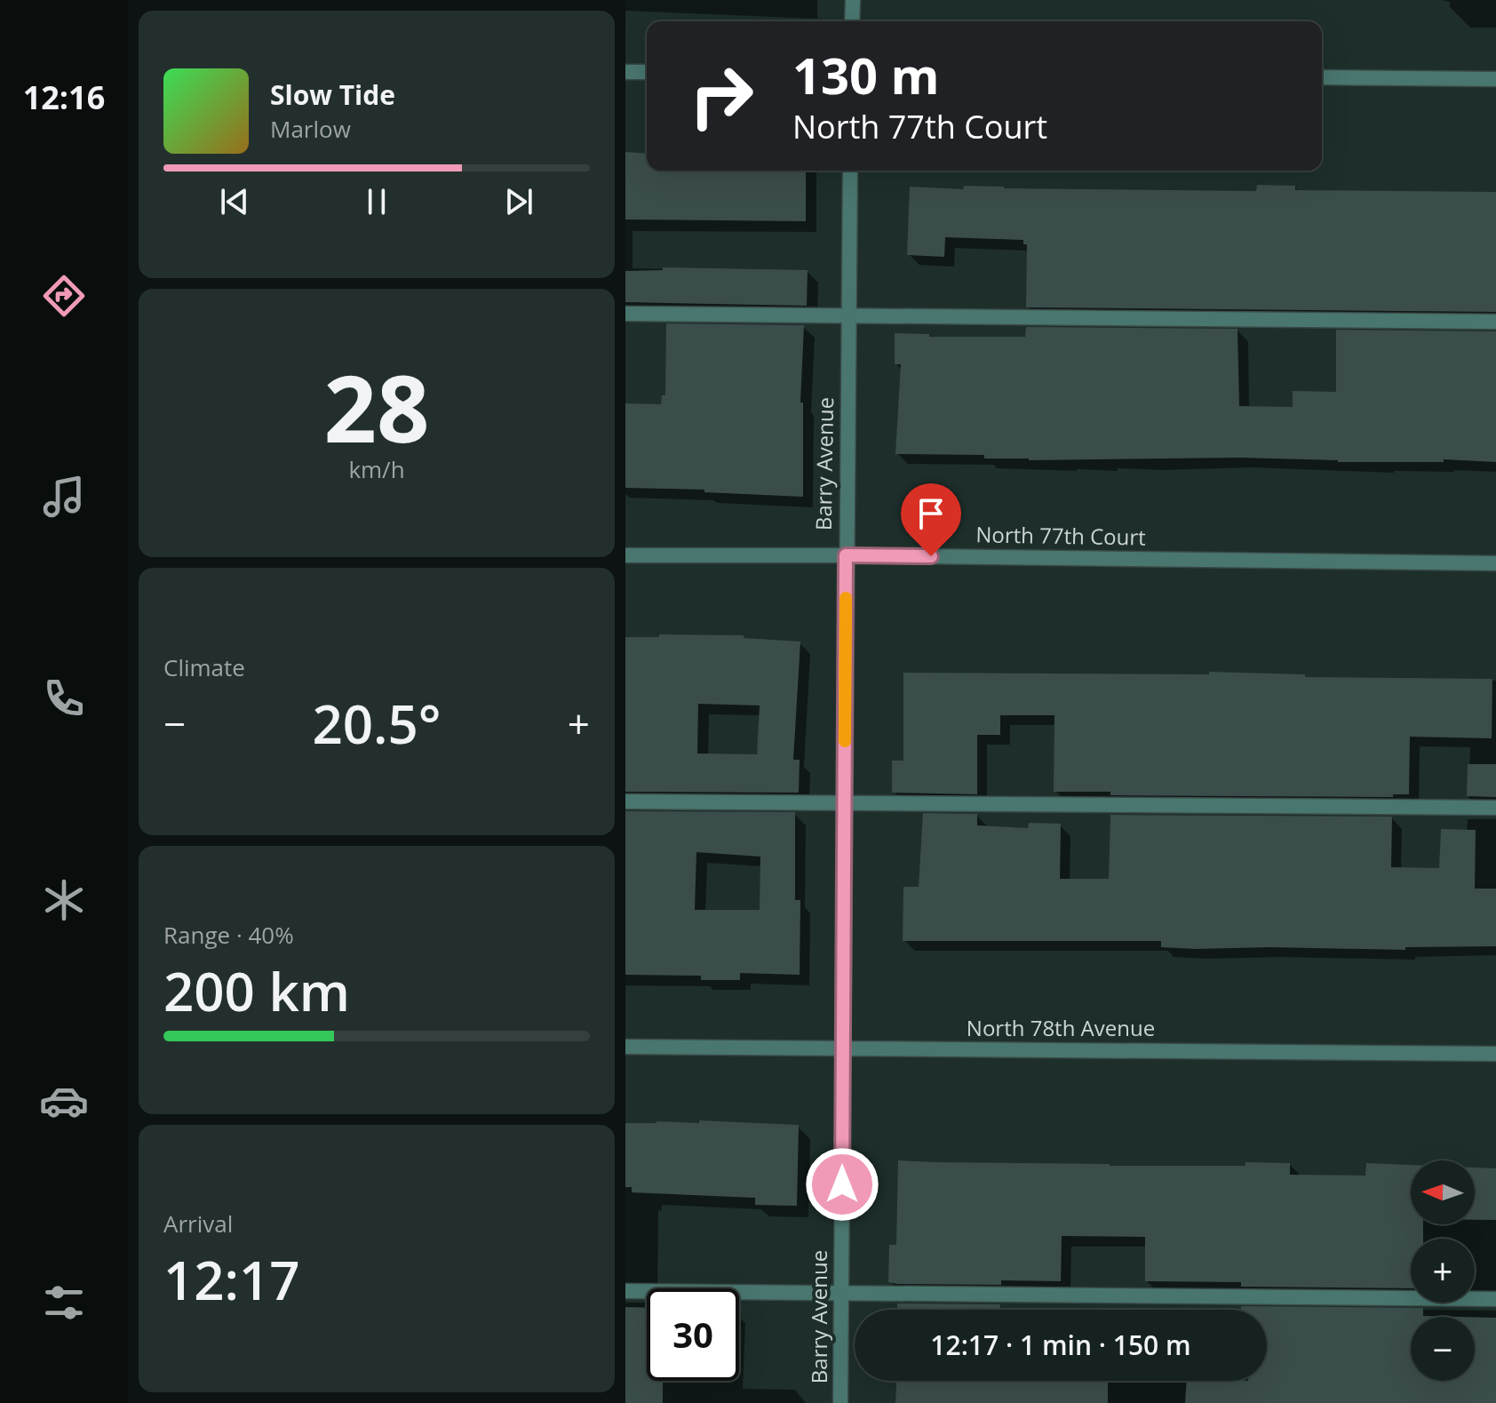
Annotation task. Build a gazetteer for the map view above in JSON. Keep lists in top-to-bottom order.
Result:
{
  "streets": {
    "street": ["Barry Avenue", "North 77th Court", "North 78th Avenue"]
  },
  "crossings": [
    ["Barry Avenue", "North 77th Court"],
    ["Barry Avenue", "North 78th Avenue"]
  ],
  "north": "left",
  "page": {
    "tabs": "12:16",
    "turn": ["130 m", "North 77th Court"],
    "song": ["Slow Tide", "Marlow"],
    "tile": [
      ["28", "km/h"],
      "Climate",
      ["Range · 40%", "200 km"],
      ["Arrival", "12:17"]
    ],
    "heat": ["−", "20.5°", "+"],
    "map_buttons": ["+", "−"],
    "limit": "30",
    "trip": "12:17 · 1 min · 150 m"
  }
}
